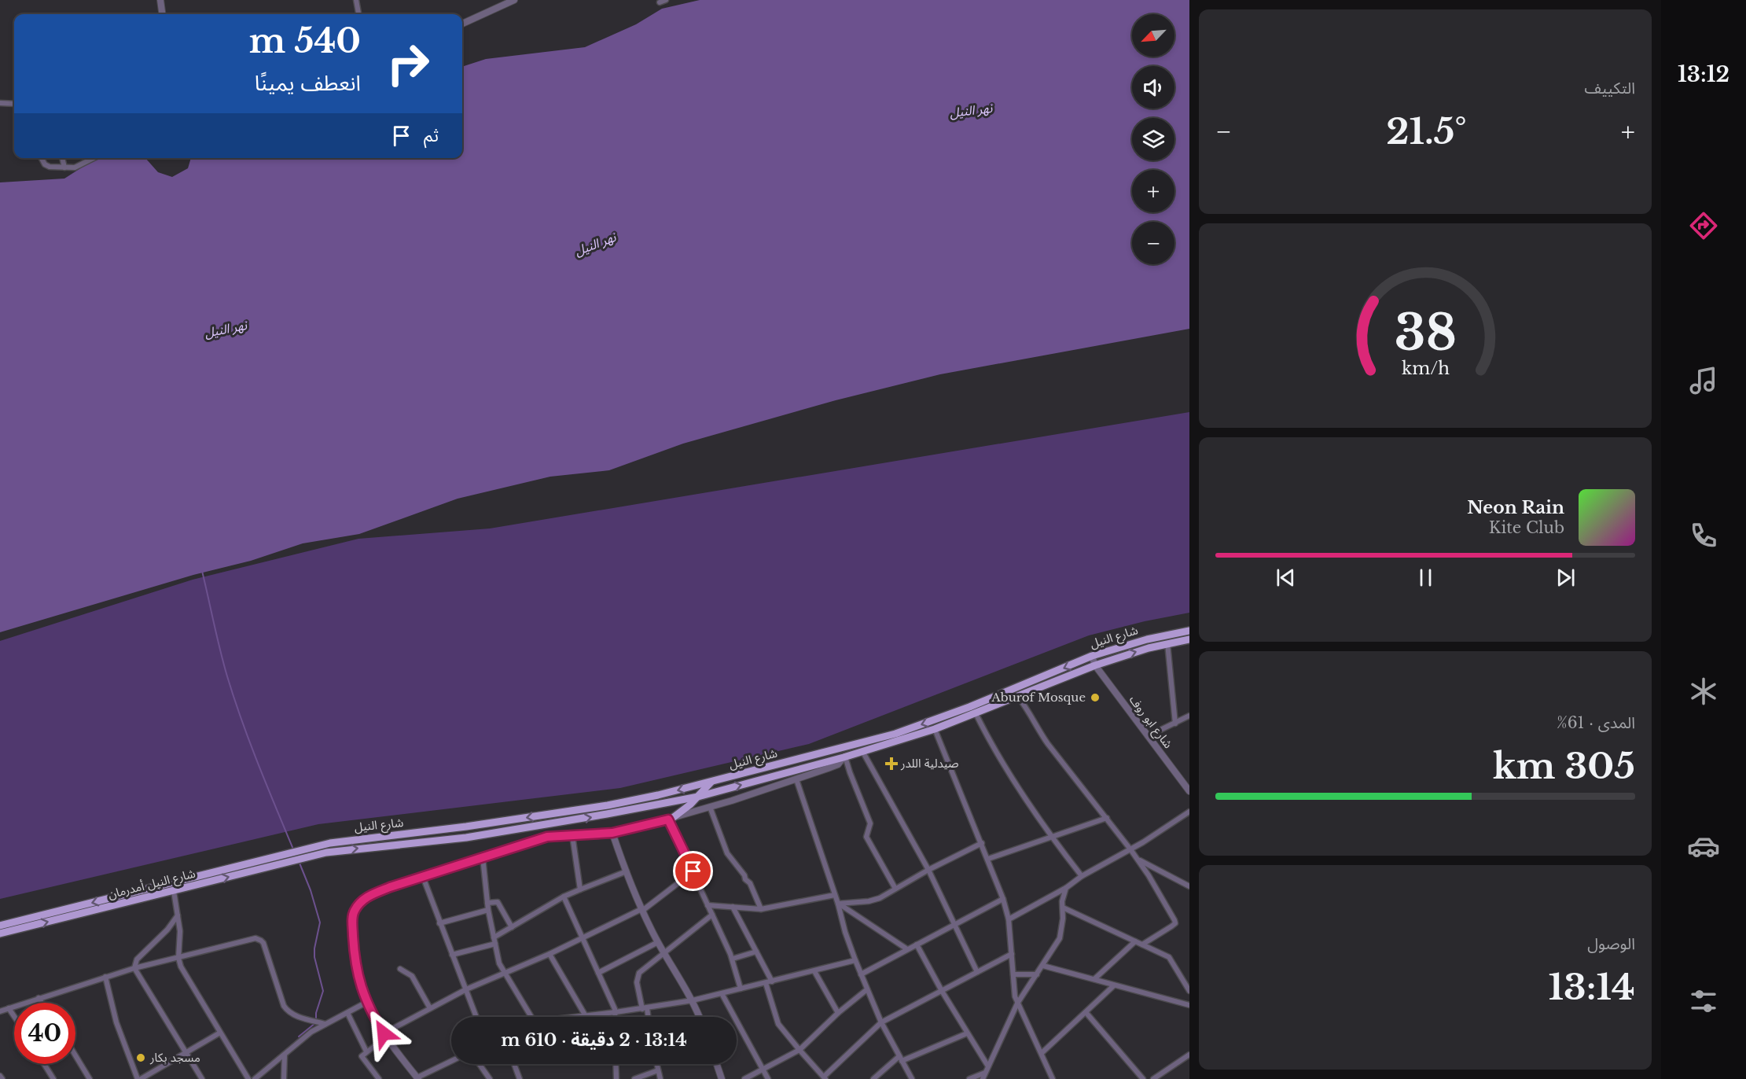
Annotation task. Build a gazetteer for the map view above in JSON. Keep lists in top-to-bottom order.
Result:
{
  "streets": {
    "main road": ["شارع النيل", "شارع النيل أمدرمان"],
    "street": ["شارع ابو روف"]
  },
  "crossings": [
    ["شارع النيل", "شارع ابو روف"],
    ["شارع النيل", "شارع النيل أمدرمان"]
  ],
  "water": ["نهر النيل"],
  "places": {
    "other": ["Aburof Mosque", "مسجد بكار"],
    "health": ["صيدلية اللدر"]
  },
  "north": "bottom left",
  "page": {
    "tabs": "13:12",
    "tile": [
      "التكييف",
      ["المدى · 61%", "305 km"],
      ["الوصول", "13:14"]
    ],
    "map_buttons": ["+", "−"],
    "turn": ["540 m", "انعطف يمينًا"],
    "heat": ["−", "21.5°", "+"],
    "then": "ثم",
    "song": ["Neon Rain", "Kite Club"],
    "limit": "40",
    "trip": "13:14 · 2 دقيقة · 610 m",
    "gauge": ["38", "km/h"]
  }
}
